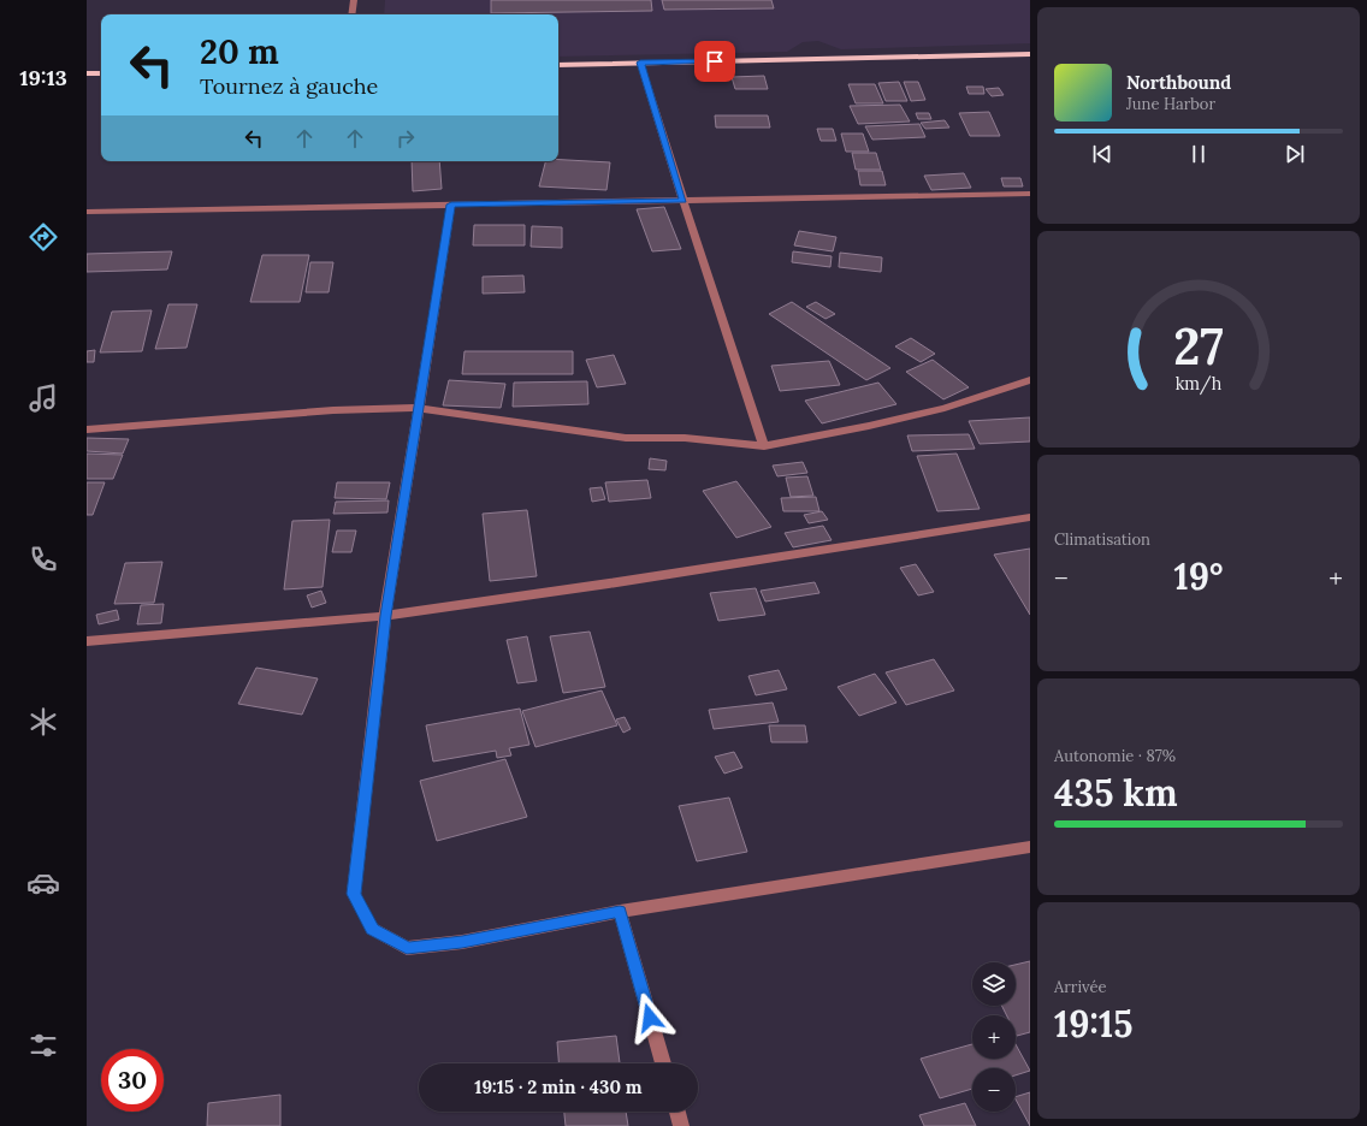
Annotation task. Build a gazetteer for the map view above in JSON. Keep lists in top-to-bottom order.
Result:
{
  "page": {
    "tabs": "19:13",
    "turn": ["20 m", "Tournez à gauche"],
    "song": ["Northbound", "June Harbor"],
    "tile": [
      "Climatisation",
      ["Autonomie · 87%", "435 km"],
      ["Arrivée", "19:15"]
    ],
    "heat": ["−", "19°", "+"],
    "map_buttons": ["+", "−"],
    "limit": "30",
    "trip": "19:15 · 2 min · 430 m",
    "gauge": ["27", "km/h"]
  }
}
